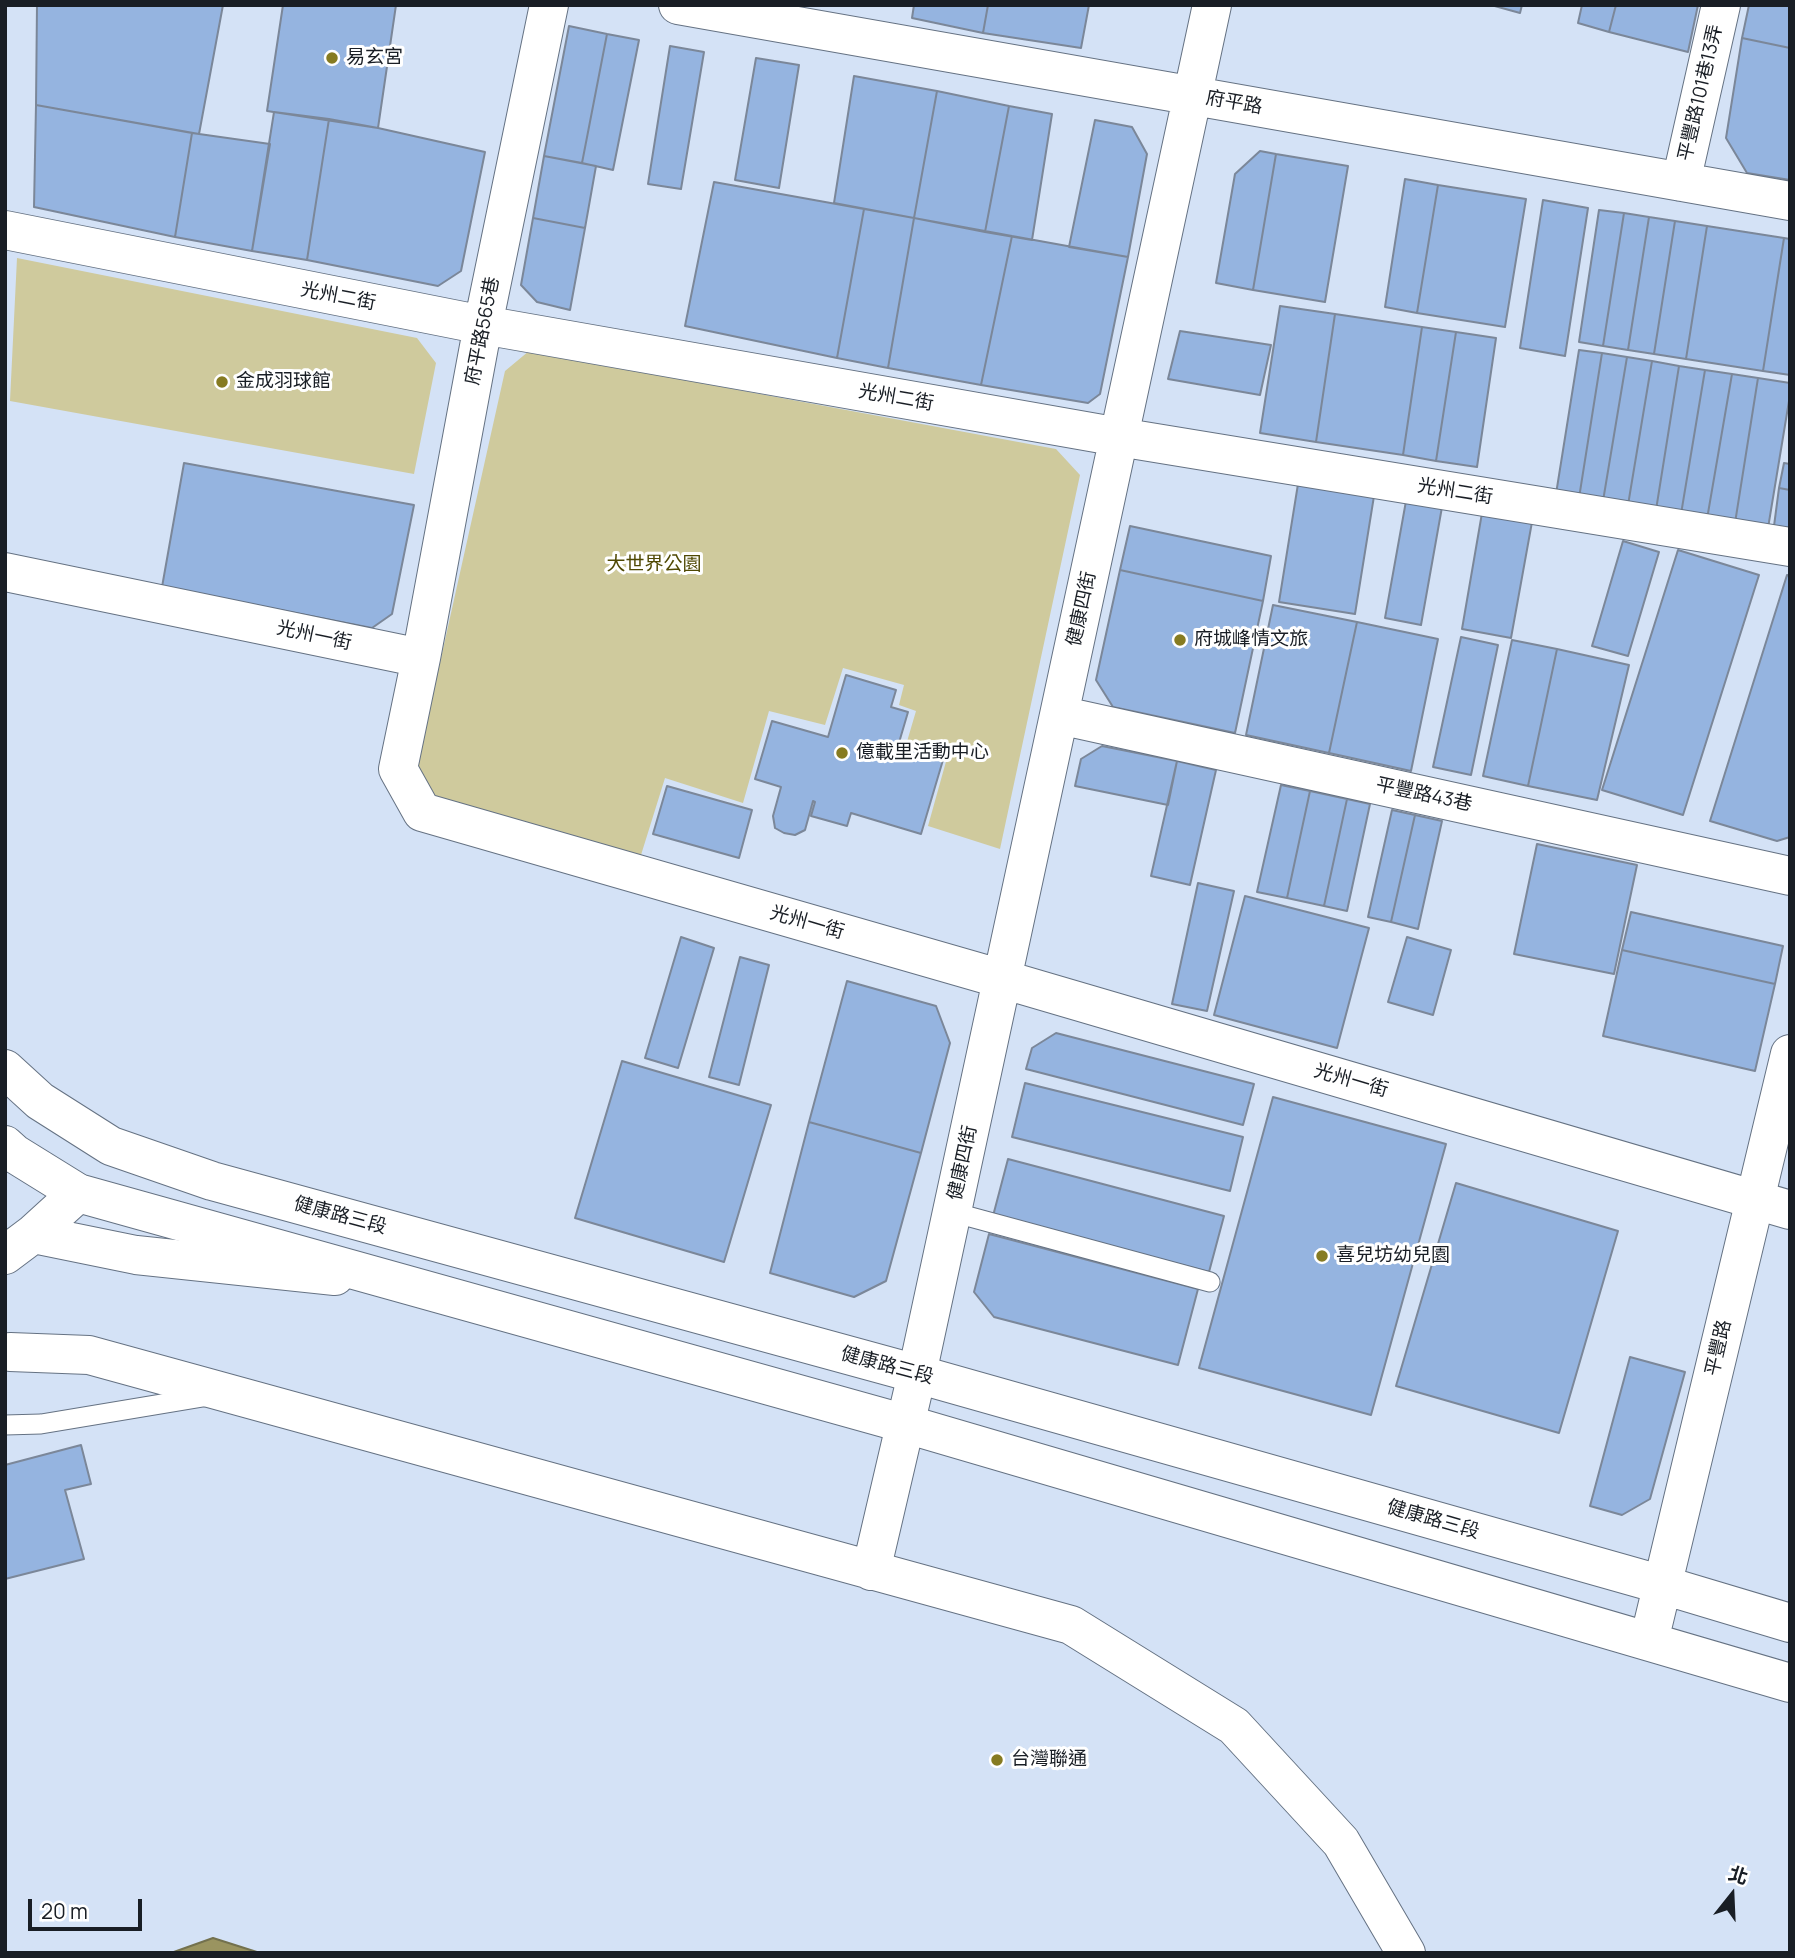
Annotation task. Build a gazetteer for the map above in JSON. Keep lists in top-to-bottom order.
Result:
{
  "streets": {
    "street": [
      "平豐路101巷13弄",
      "府平路",
      "光州二街",
      "府平路565巷",
      "健康四街",
      "光州一街",
      "平豐路43巷",
      "健康路三段",
      "平豐路"
    ]
  },
  "crossings": [
    ["平豐路101巷13弄", "府平路"],
    ["府平路", "健康四街"],
    ["光州二街", "府平路565巷"],
    ["光州二街", "健康四街"],
    ["府平路565巷", "光州一街"],
    ["健康四街", "光州一街"],
    ["健康四街", "平豐路43巷"],
    ["健康四街", "健康路三段"],
    ["光州一街", "平豐路"],
    ["健康路三段", "平豐路"]
  ],
  "parks": ["大世界公園"],
  "places": [
    "易玄宮",
    "金成羽球館",
    "府城峰情文旅",
    "億載里活動中心",
    "喜兒坊幼兒園",
    "台灣聯通"
  ],
  "scale_bar": "20 m",
  "north": "top"
}
